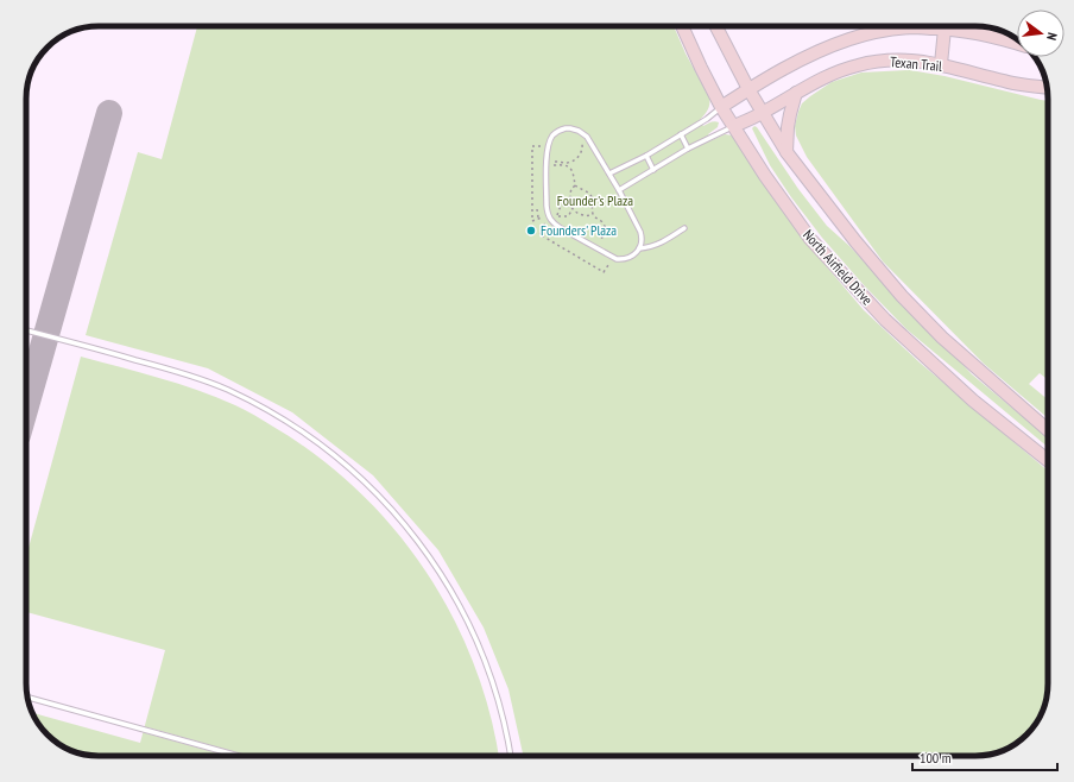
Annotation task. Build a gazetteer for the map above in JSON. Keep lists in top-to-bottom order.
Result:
{
  "streets": {
    "main road": ["Texan Trail", "North Airfield Drive"]
  },
  "crossings": [
    ["Texan Trail", "North Airfield Drive"]
  ],
  "parks": ["Founder's Plaza"],
  "places": ["Founders' Plaza"],
  "scale_bar": "100 m",
  "north": "right"
}
